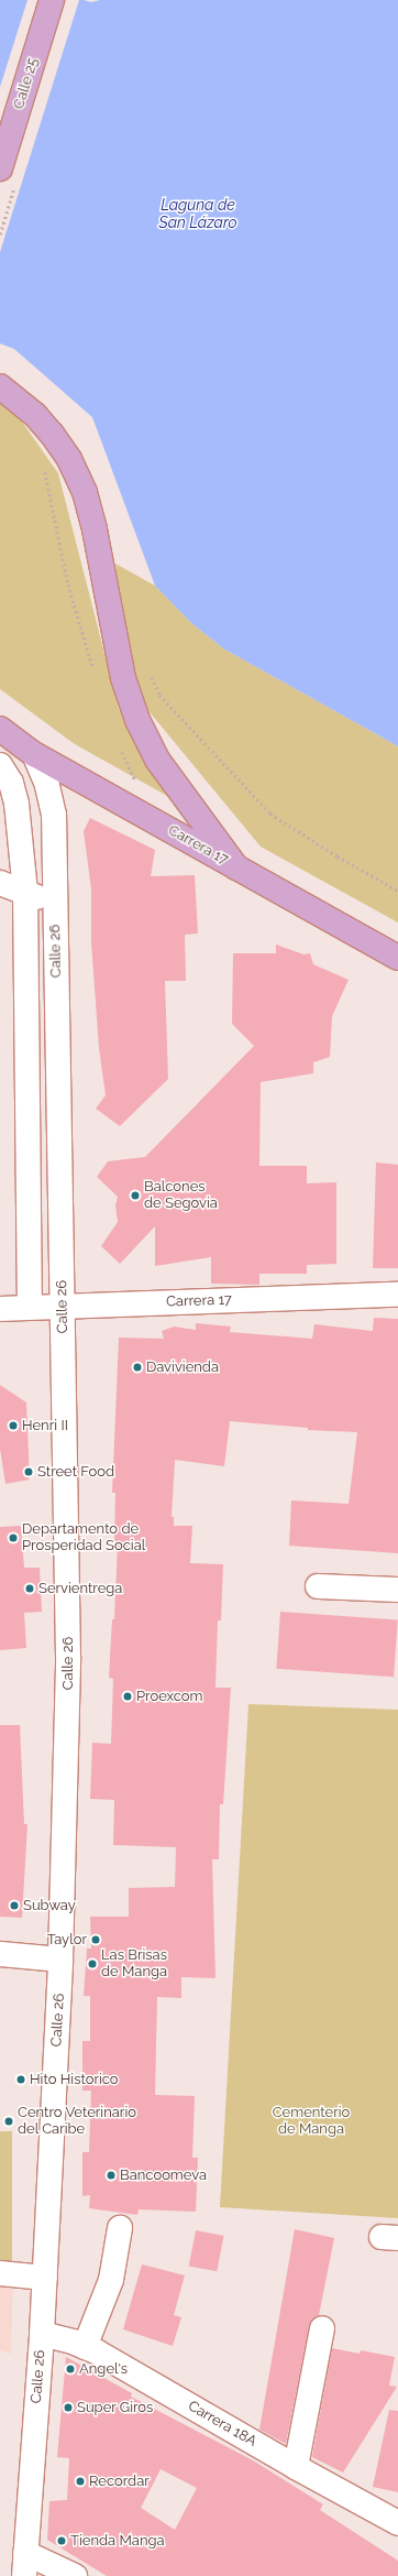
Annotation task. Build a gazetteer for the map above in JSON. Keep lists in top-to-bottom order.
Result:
{
  "streets": {
    "main road": ["Calle 25", "Carrera 17"],
    "street": ["Calle 26", "Carrera 18A"]
  },
  "crossings": [
    ["Carrera 17", "Calle 26"],
    ["Calle 26", "Carrera 18A"]
  ],
  "water": ["Laguna de San Lázaro"],
  "parks": ["Cementerio de Manga"],
  "places": [
    "Balcones de Segovia",
    "Davivienda",
    "Henri II",
    "Street Food",
    "Departamento de Prosperidad Social",
    "Servientrega",
    "Proexcom",
    "Subway",
    "Taylor",
    "Las Brisas de Manga",
    "Hito Historico",
    "Centro Veterinario del Caribe",
    "Bancoomeva",
    "Angel's",
    "Super Giros",
    "Recordar",
    "Tienda Manga"
  ]
}
